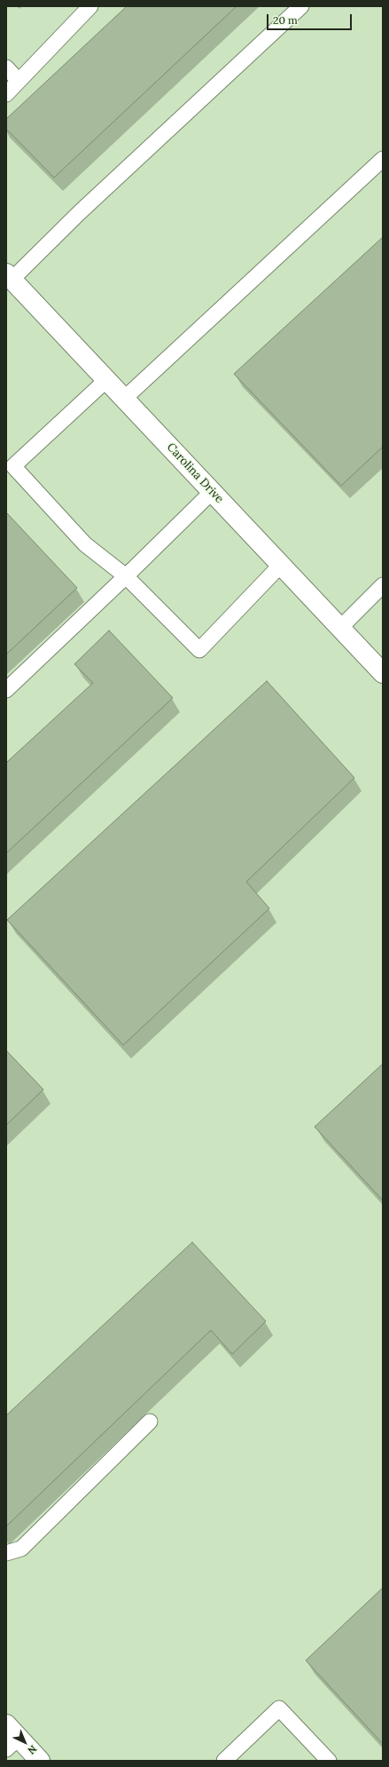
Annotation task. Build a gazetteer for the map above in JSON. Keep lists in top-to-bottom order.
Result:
{
  "streets": {
    "street": ["Carolina Drive"]
  },
  "scale_bar": "20 m",
  "north": "bottom right"
}
